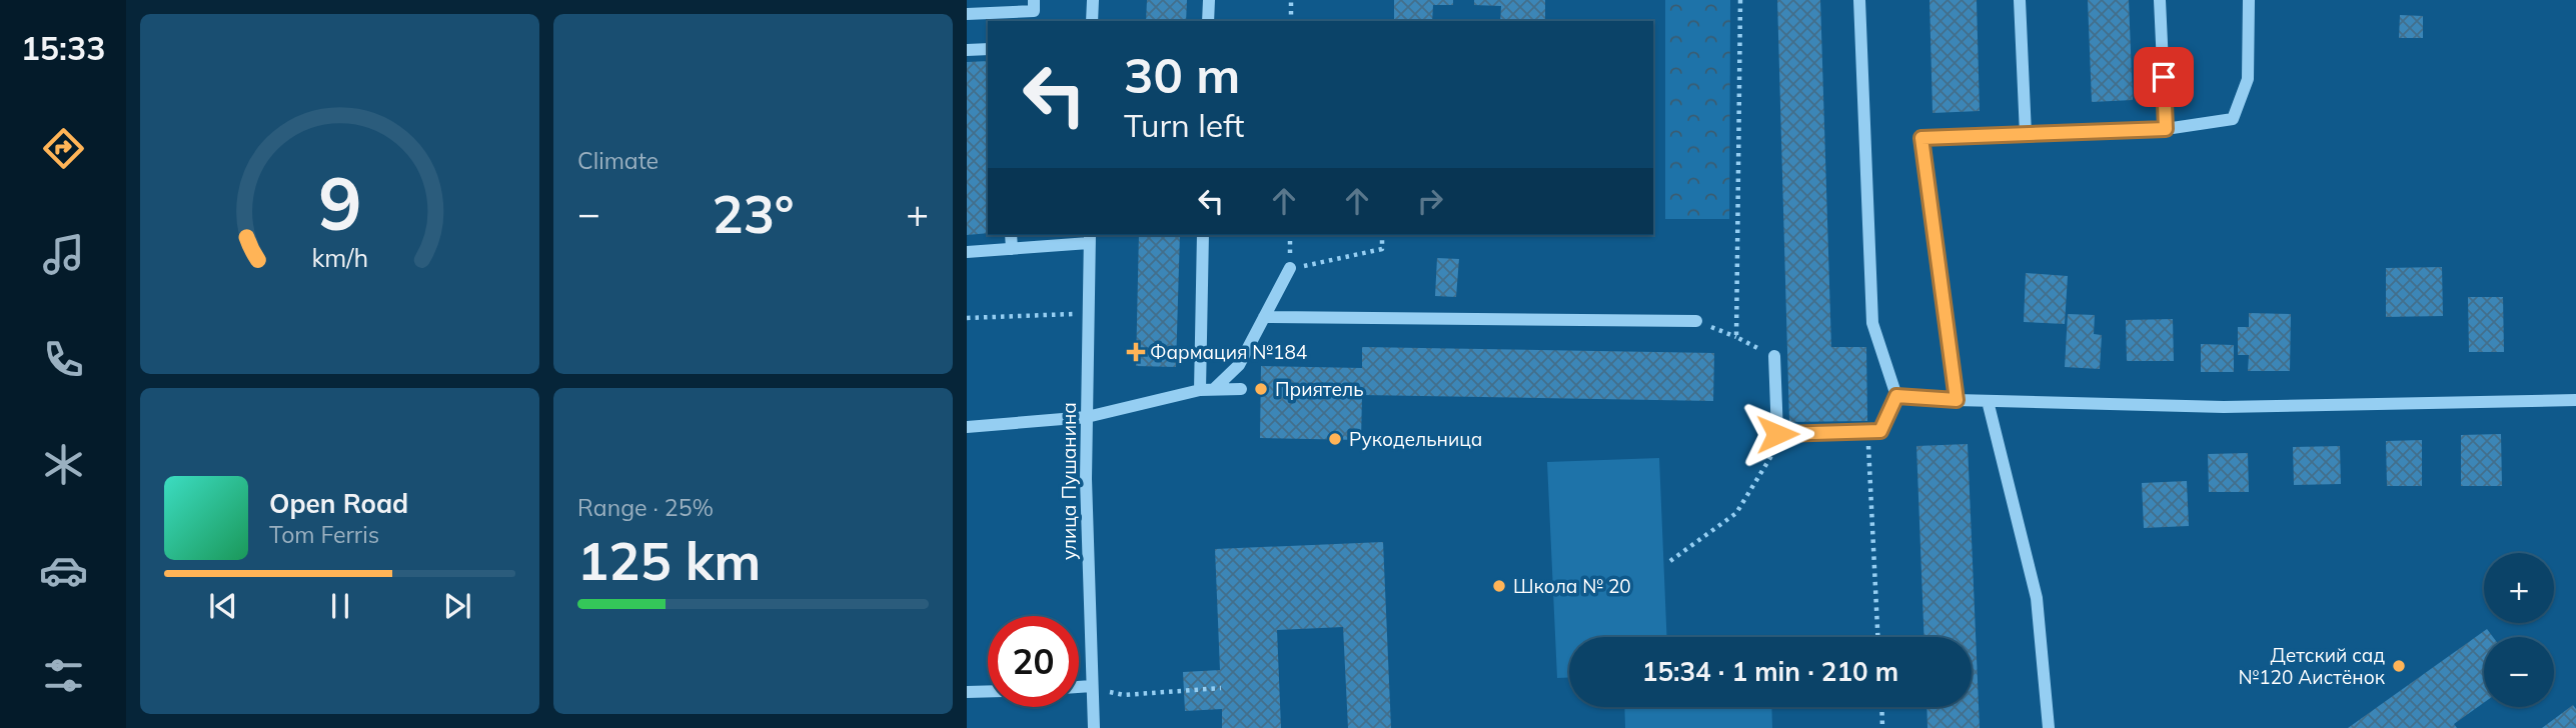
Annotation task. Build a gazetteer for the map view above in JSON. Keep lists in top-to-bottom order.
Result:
{
  "streets": {
    "street": ["улица Пушанина"]
  },
  "places": {
    "health": ["Фармация №184"],
    "other": [
      "Приятель",
      "Рукодельница",
      "Школа № 20",
      "Детский сад №120 Аистёнок"
    ]
  },
  "page": {
    "tabs": "15:33",
    "tile": [
      "Climate",
      ["Range · 25%", "125 km"]
    ],
    "turn": ["30 m", "Turn left"],
    "heat": ["−", "23°", "+"],
    "song": ["Open Road", "Tom Ferris"],
    "map_buttons": ["+", "−"],
    "limit": "20",
    "trip": "15:34 · 1 min · 210 m",
    "gauge": ["9", "km/h"]
  }
}
